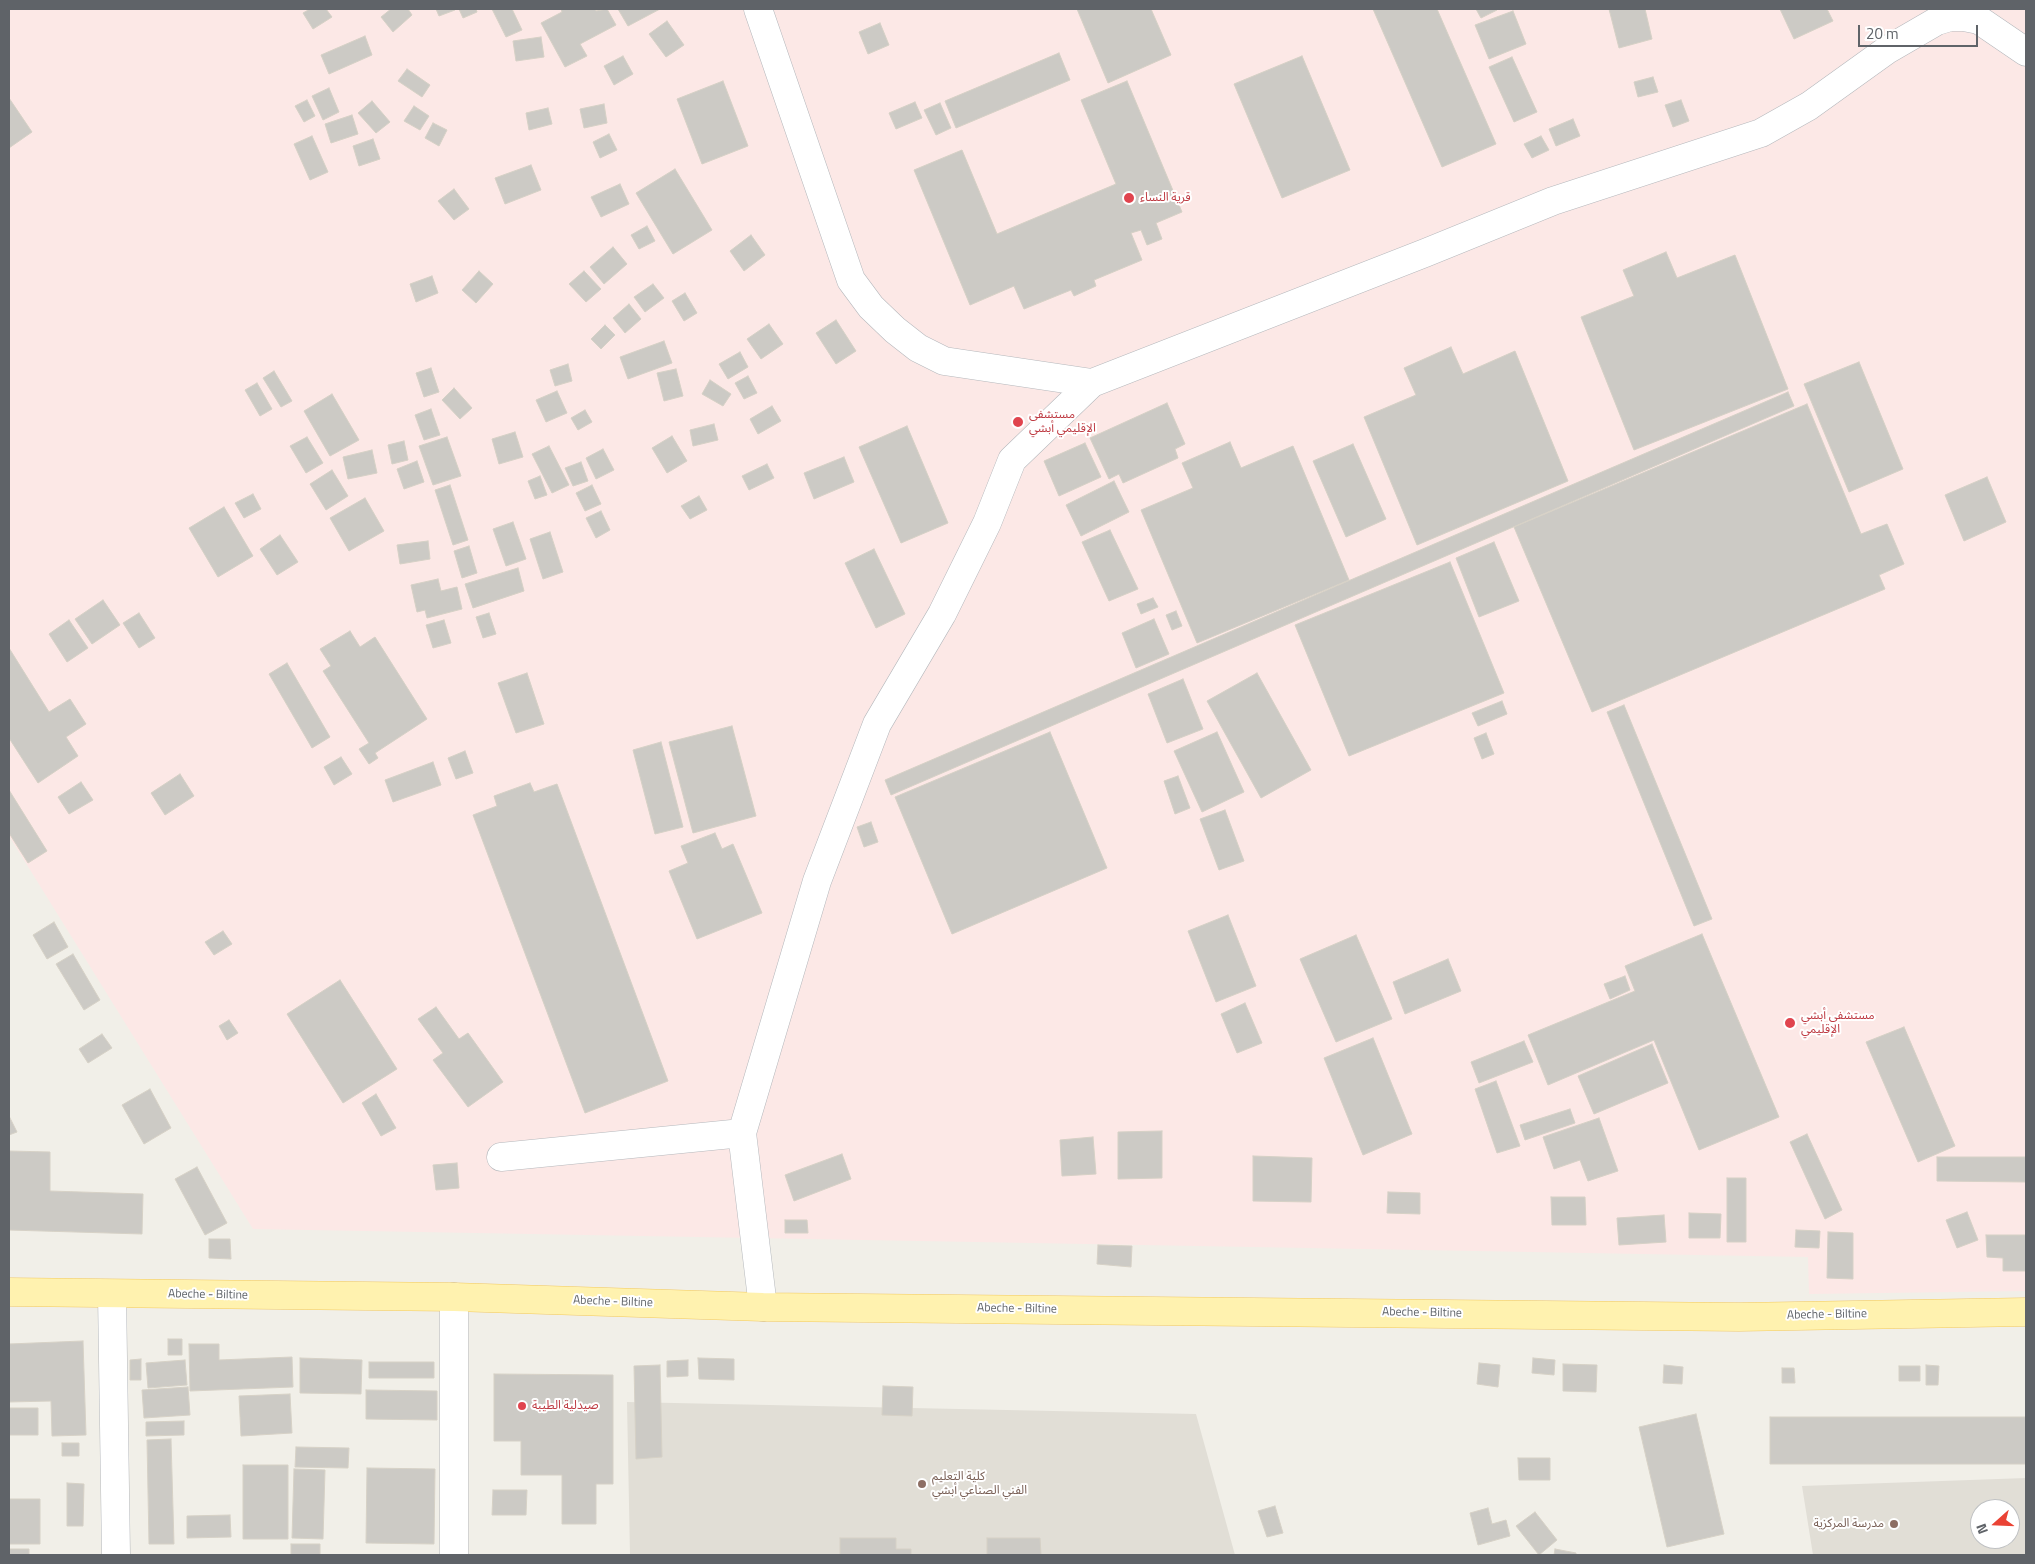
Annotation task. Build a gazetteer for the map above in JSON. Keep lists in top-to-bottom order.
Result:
{
  "streets": {
    "main road": ["Abeche - Biltine"]
  },
  "places": [
    "قرية النساء",
    "مستشفى الإقليمي أبشي",
    "مستشفى أبشي الإقليمي",
    "صيدلية الطيبة",
    "كلية التعليم الفني الصناعي أبشي",
    "مدرسة المركزية"
  ],
  "scale_bar": "20 m",
  "north": "left"
}
